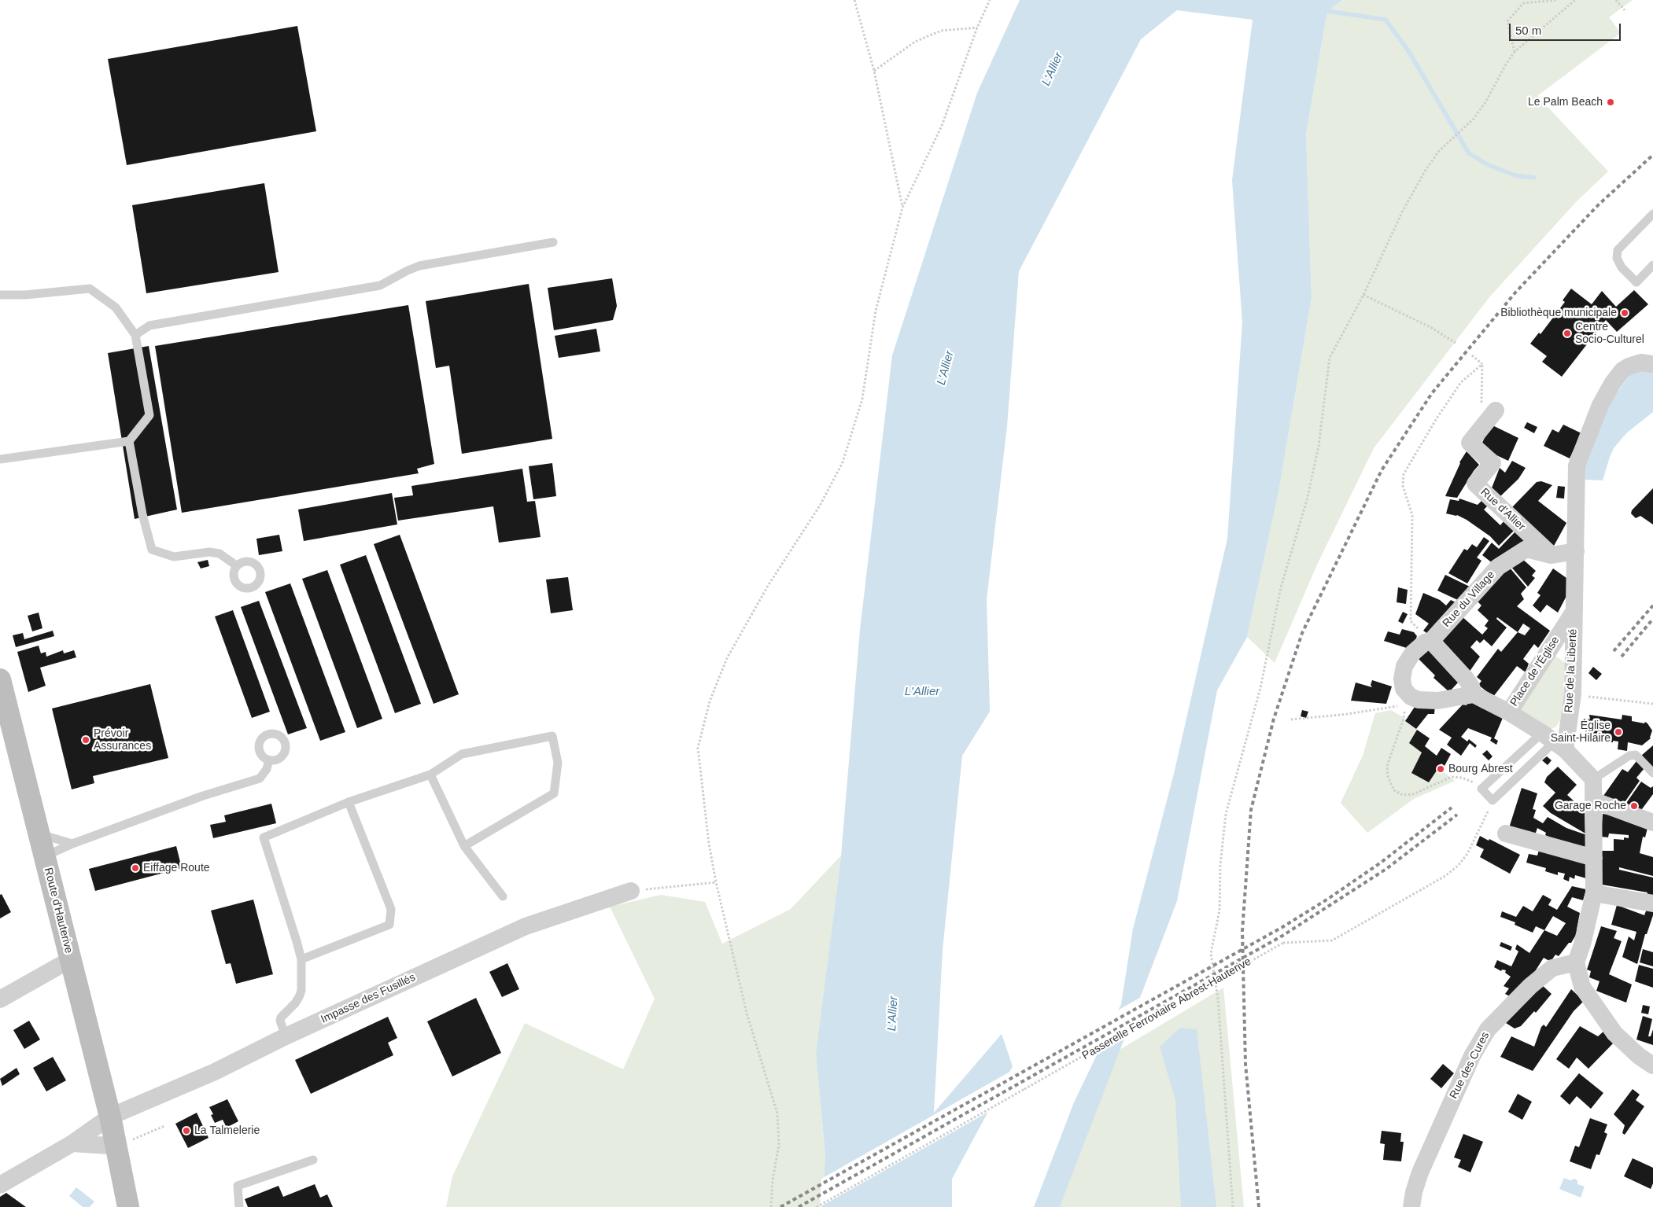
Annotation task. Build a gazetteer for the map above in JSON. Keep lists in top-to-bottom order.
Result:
{
  "streets": {
    "main road": ["Route d'Hauterive"],
    "street": [
      "Rue d'Allier",
      "Rue du Village",
      "Rue de la Liberté",
      "Place de l'Église",
      "Impasse des Fusillés",
      "Rue des Cures"
    ],
    "path": ["Passerelle Ferroviaire Abrest-Hauterive"]
  },
  "crossings": [
    ["Rue d'Allier", "Rue du Village"],
    ["Rue du Village", "Rue de la Liberté"],
    ["Rue de la Liberté", "Place de l'Église"],
    ["Route d'Hauterive", "Impasse des Fusillés"]
  ],
  "water": ["L'Allier"],
  "places": [
    "Le Palm Beach",
    "Bibliothèque municipale",
    "Centre Socio-Culturel",
    "Église Saint-Hilaire",
    "Prévoir Assurances",
    "Bourg Abrest",
    "Garage Roche",
    "Eiffage Route",
    "La Talmelerie"
  ],
  "scale_bar": "50 m"
}
